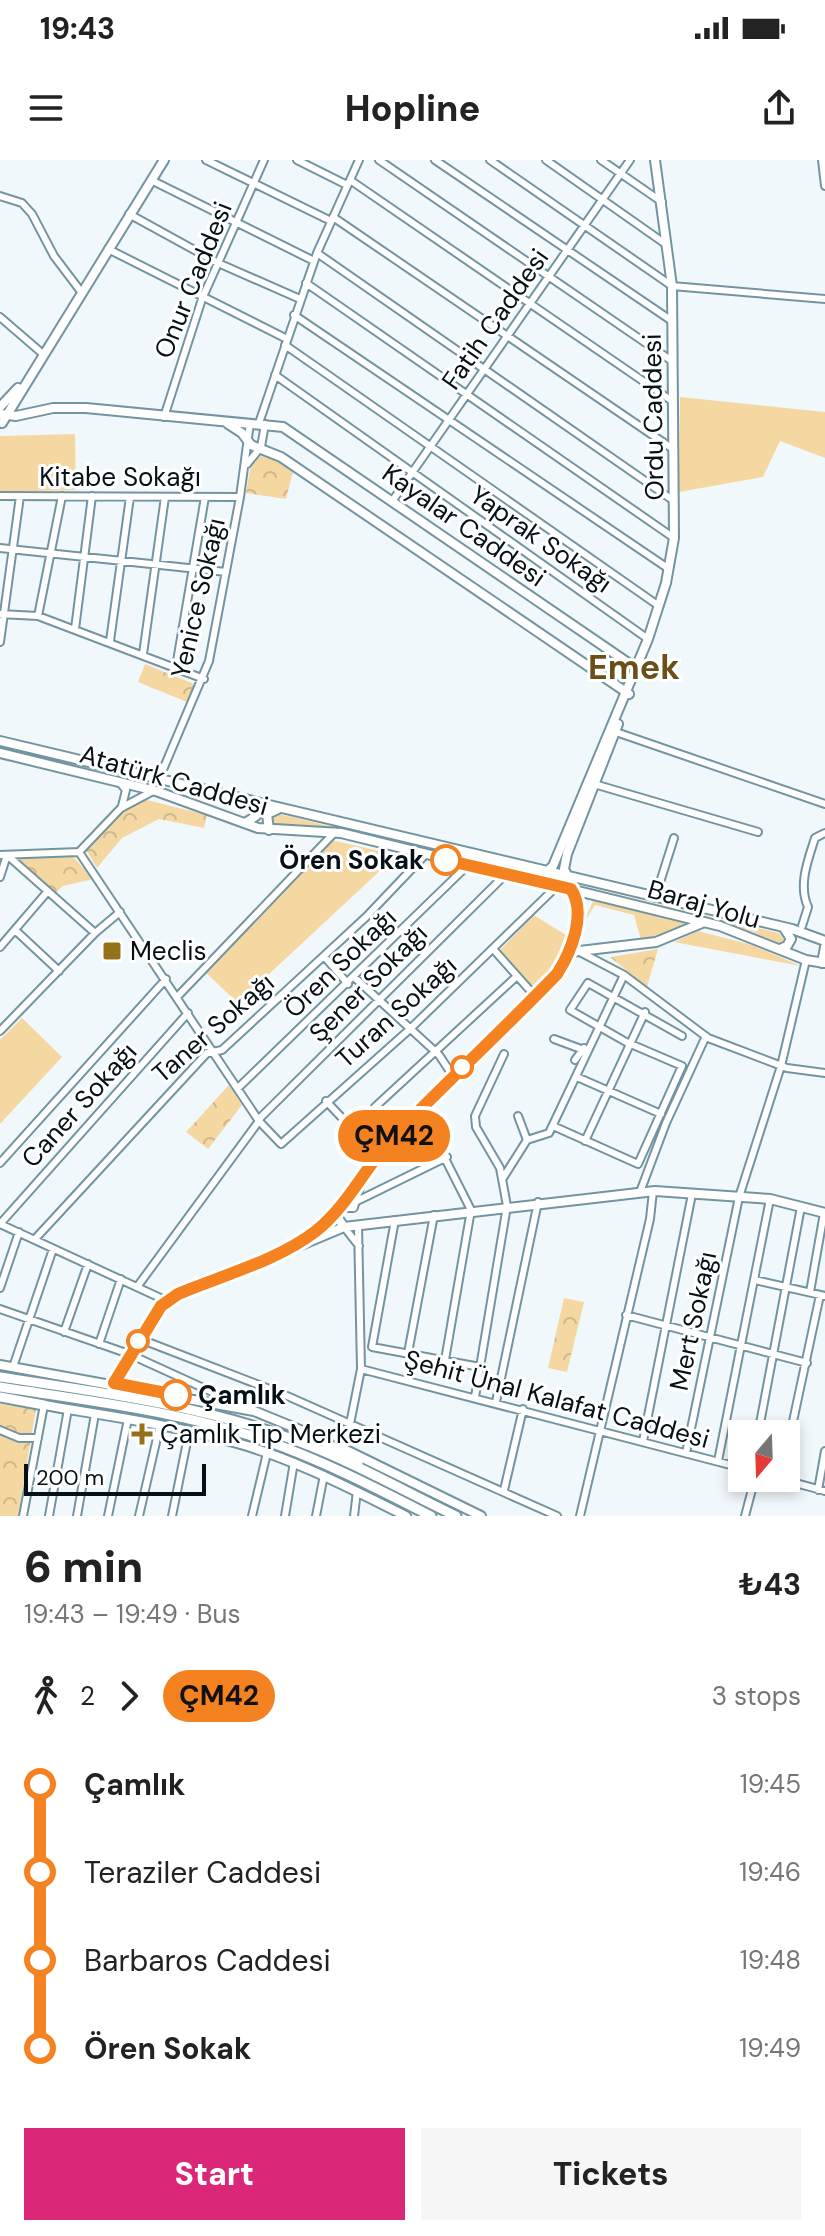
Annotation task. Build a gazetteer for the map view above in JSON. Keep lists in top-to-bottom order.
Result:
{
  "streets": {
    "main road": [
      "Ordu Caddesi",
      "Kayalar Caddesi",
      "Atatürk Caddesi",
      "Baraj Yolu"
    ],
    "street": [
      "Onur Caddesi",
      "Fatih Caddesi",
      "Kitabe Sokağı",
      "Yaprak Sokağı",
      "Yenice Sokağı",
      "Ören Sokağı",
      "Şener Sokağı",
      "Turan Sokağı",
      "Taner Sokağı",
      "Caner Sokağı",
      "Mert Sokağı",
      "Şehit Ünal Kalafat Caddesi"
    ]
  },
  "crossings": [
    ["Fatih Caddesi", "Kayalar Caddesi"],
    ["Fatih Caddesi", "Yaprak Sokağı"],
    ["Ordu Caddesi", "Kayalar Caddesi"],
    ["Ordu Caddesi", "Yaprak Sokağı"],
    ["Ordu Caddesi", "Atatürk Caddesi"],
    ["Ordu Caddesi", "Baraj Yolu"],
    ["Kitabe Sokağı", "Yenice Sokağı"],
    ["Kayalar Caddesi", "Yenice Sokağı"],
    ["Yenice Sokağı", "Atatürk Caddesi"],
    ["Atatürk Caddesi", "Baraj Yolu"],
    ["Atatürk Caddesi", "Ören Sokağı"],
    ["Atatürk Caddesi", "Şener Sokağı"],
    ["Atatürk Caddesi", "Turan Sokağı"],
    ["Atatürk Caddesi", "Taner Sokağı"],
    ["Baraj Yolu", "Mert Sokağı"],
    ["Şener Sokağı", "Turan Sokağı"],
    ["Mert Sokağı", "Şehit Ünal Kalafat Caddesi"]
  ],
  "districts": ["Emek"],
  "places": {
    "other": ["Ören Sokak", "Çamlık"],
    "transit": ["Meclis"],
    "health": ["Çamlık Tıp Merkezi"]
  },
  "lines": ["bus line ÇM42"],
  "scale_bar": "200 m",
  "north": "bottom",
  "page": {
    "status": "19:43",
    "header": "Hopline",
    "on_map": "ÇM42",
    "scale": "200 m",
    "heading": ["6 min", "19:43 – 19:49 · Bus", "₺43"],
    "legs": ["2", "ÇM42", "3 stops"],
    "list": [
      {
        "name": "Çamlık",
        "value": "19:45"
      },
      {
        "name": "Teraziler Caddesi",
        "value": "19:46"
      },
      {
        "name": "Barbaros Caddesi",
        "value": "19:48"
      },
      {
        "name": "Ören Sokak",
        "value": "19:49"
      }
    ],
    "buttons": ["Start", "Tickets"]
  }
}
